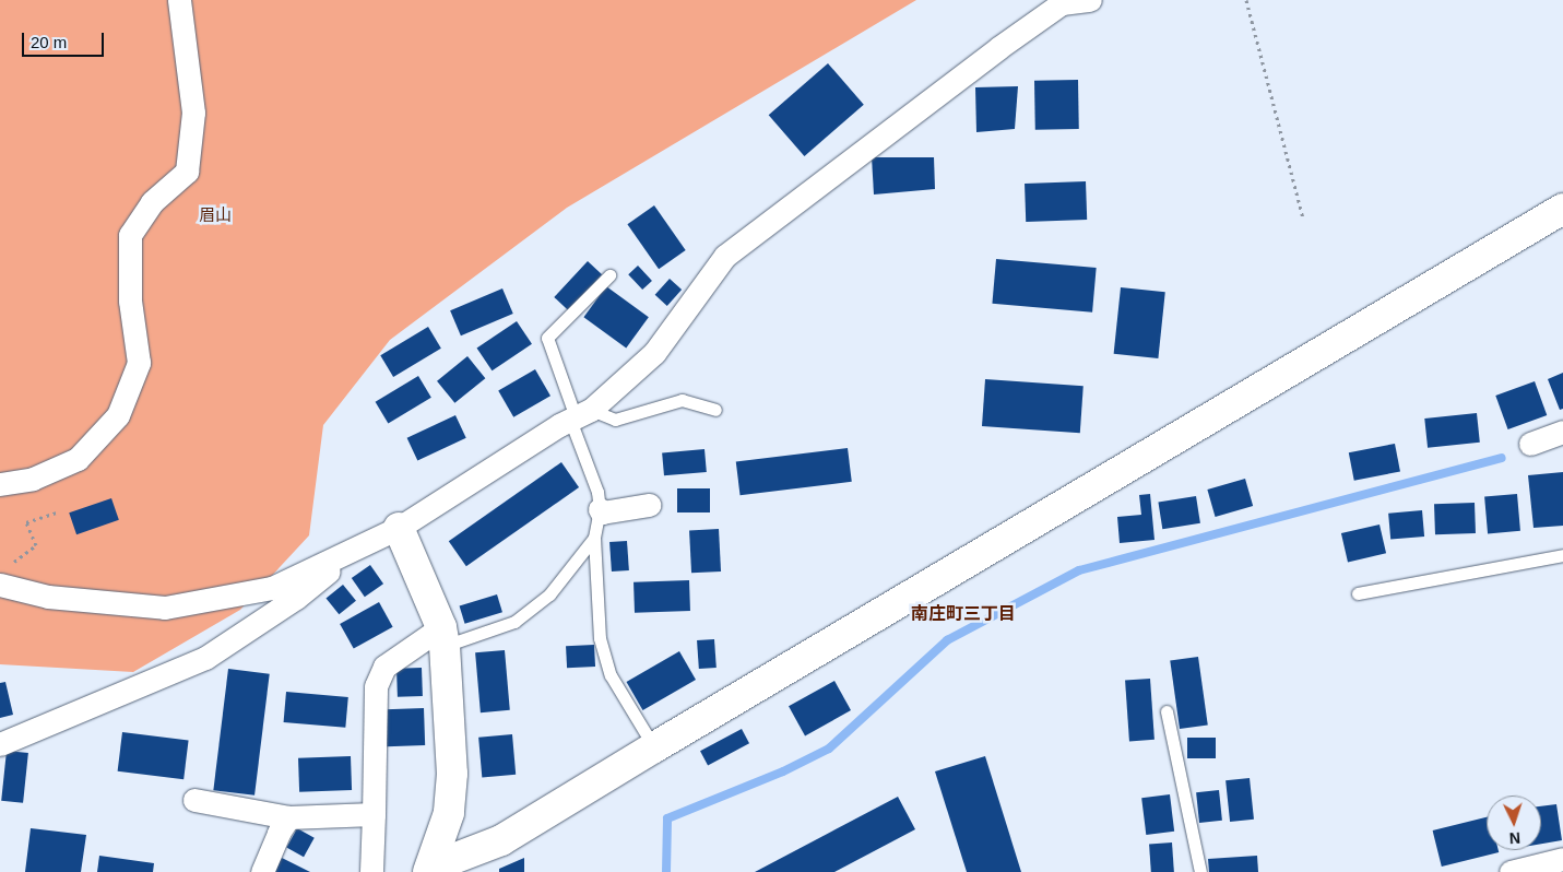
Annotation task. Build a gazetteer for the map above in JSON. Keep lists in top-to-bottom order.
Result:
{
  "districts": ["南庄町三丁目"],
  "parks": ["眉山"],
  "scale_bar": "20 m",
  "north": "bottom"
}
